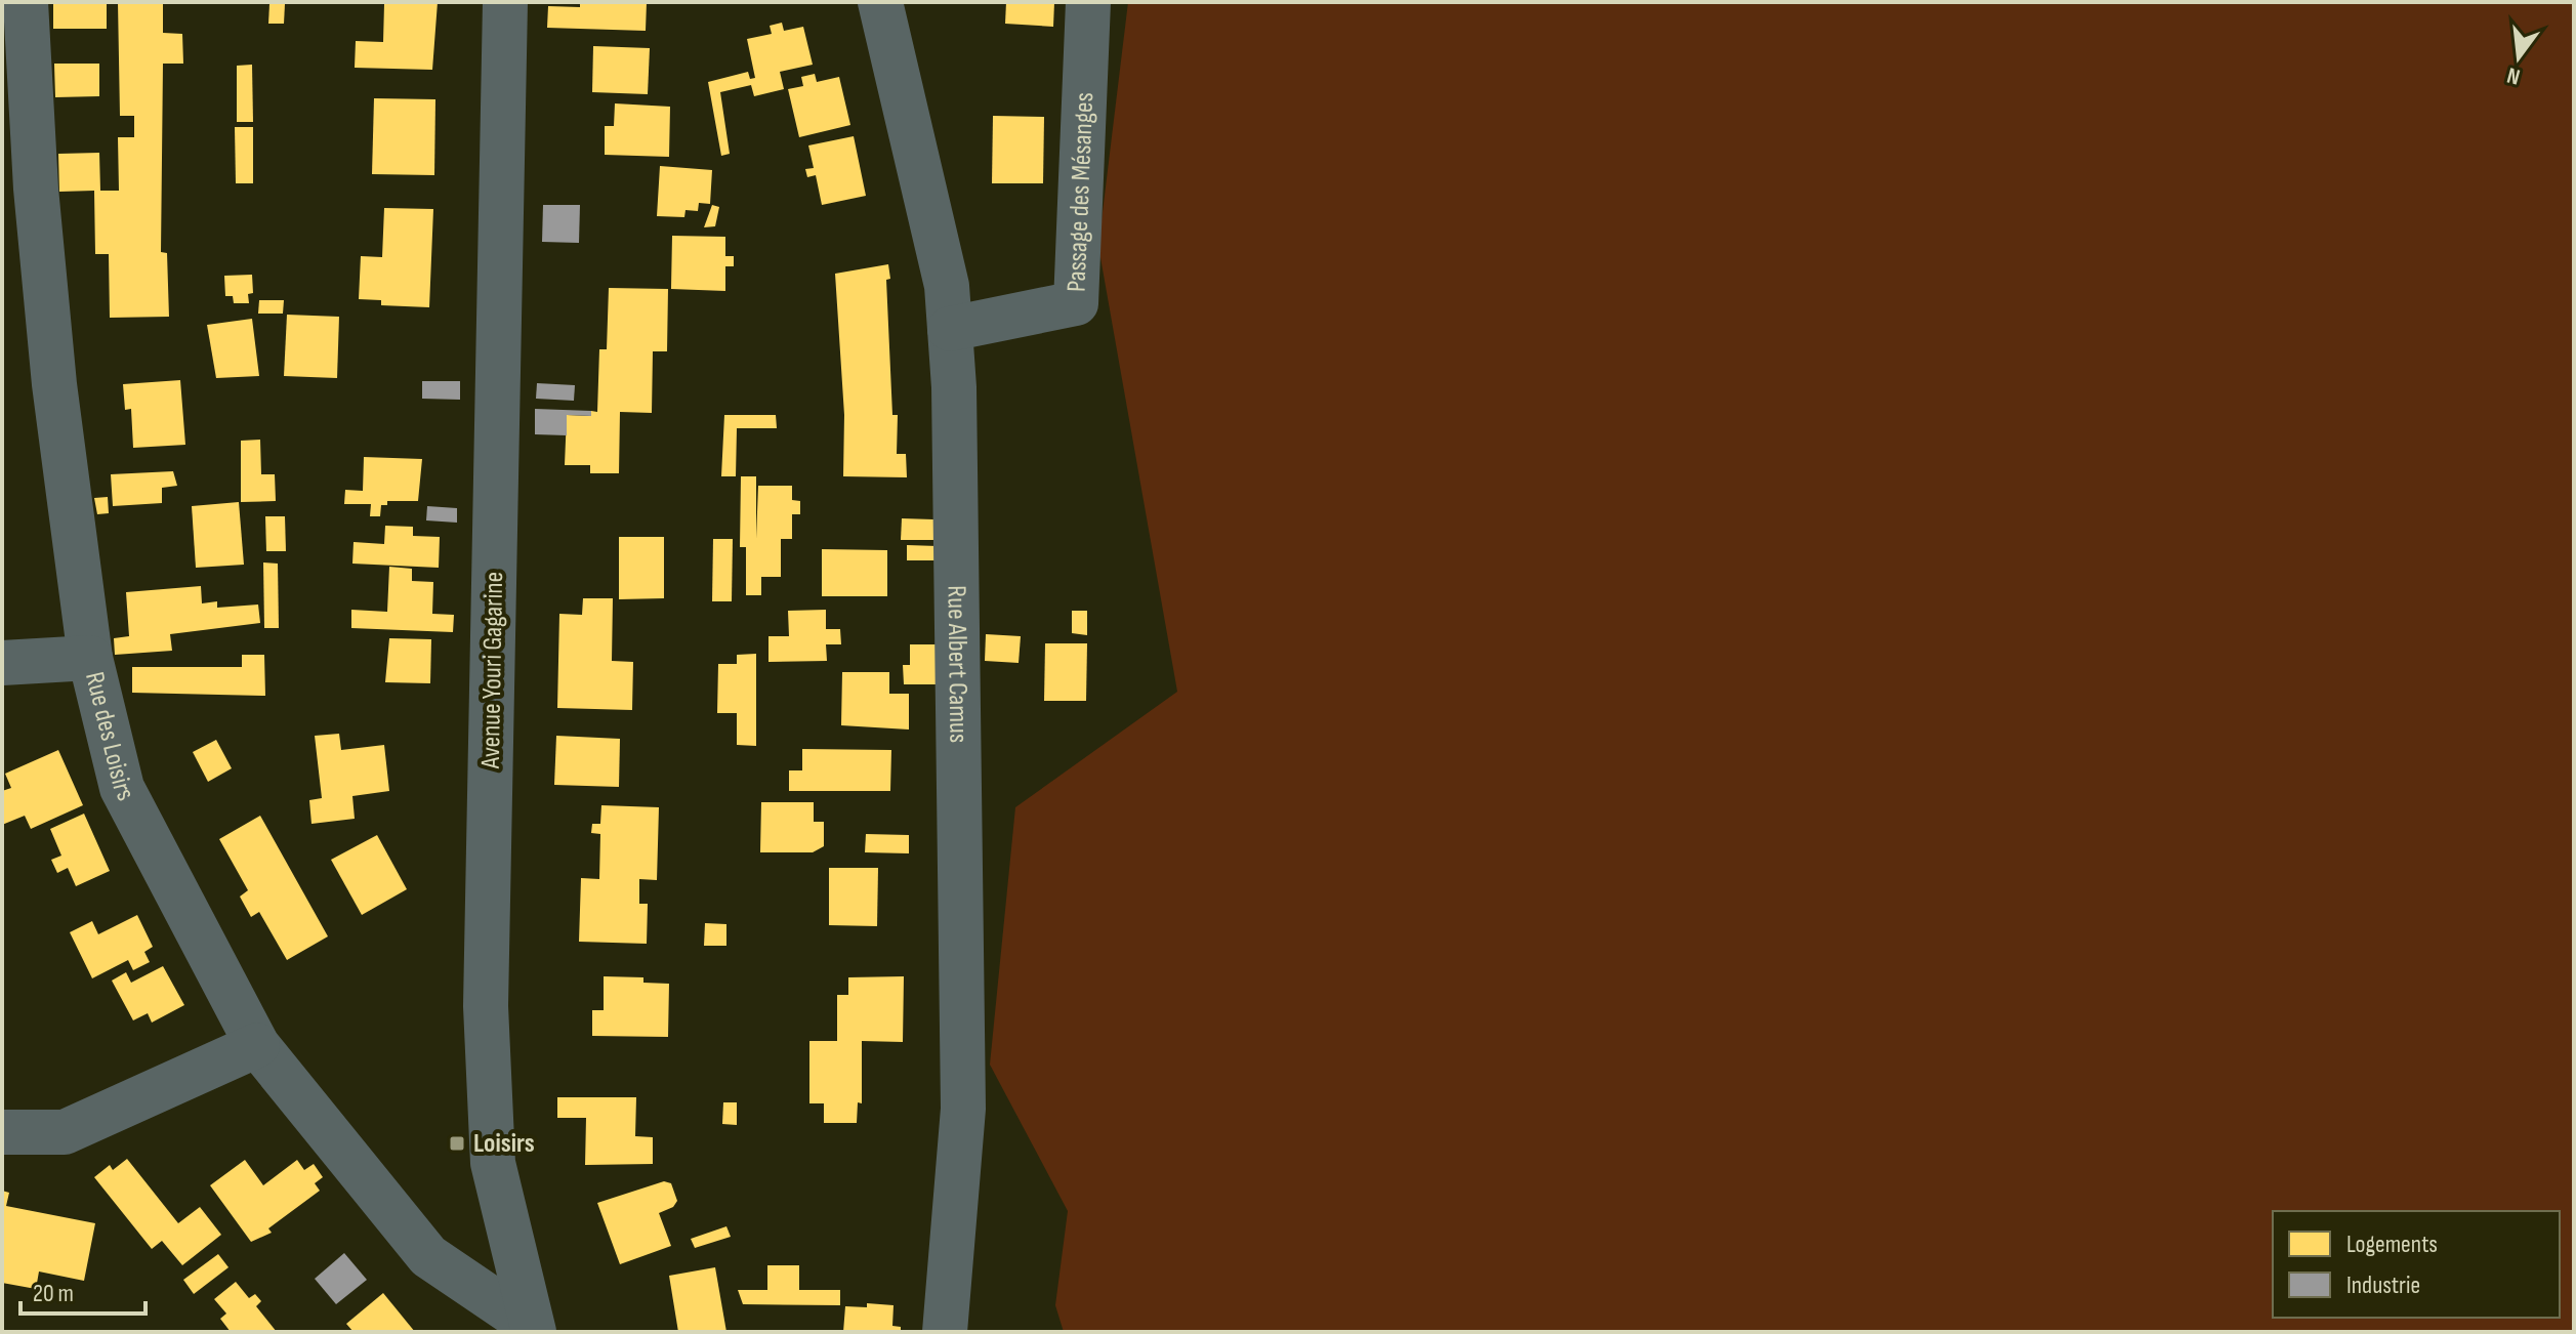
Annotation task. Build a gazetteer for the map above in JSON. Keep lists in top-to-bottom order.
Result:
{
  "streets": {
    "street": [
      "Passage des Mésanges",
      "Rue Albert Camus",
      "Avenue Youri Gagarine",
      "Rue des Loisirs"
    ]
  },
  "crossings": [
    ["Passage des Mésanges", "Rue Albert Camus"],
    ["Avenue Youri Gagarine", "Rue des Loisirs"]
  ],
  "places": {
    "transit": ["Loisirs"]
  },
  "legend": ["Logements", "Industrie"],
  "scale_bar": "20 m",
  "north": "bottom"
}
